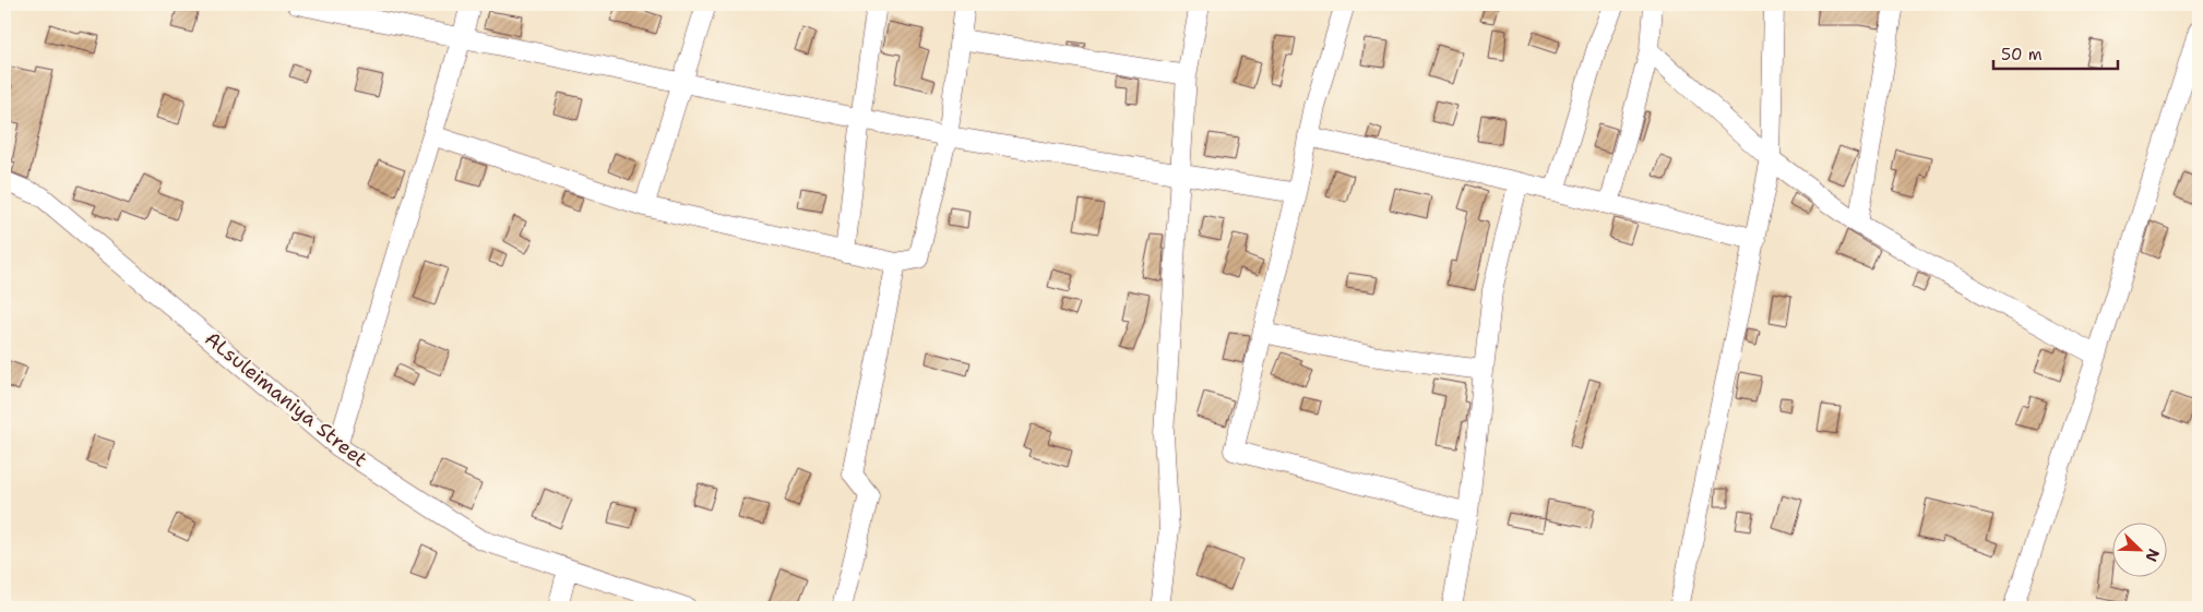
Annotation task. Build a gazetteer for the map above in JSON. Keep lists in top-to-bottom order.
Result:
{
  "streets": {
    "street": ["ALsuleimaniya Street"]
  },
  "scale_bar": "50 m",
  "north": "bottom right"
}
